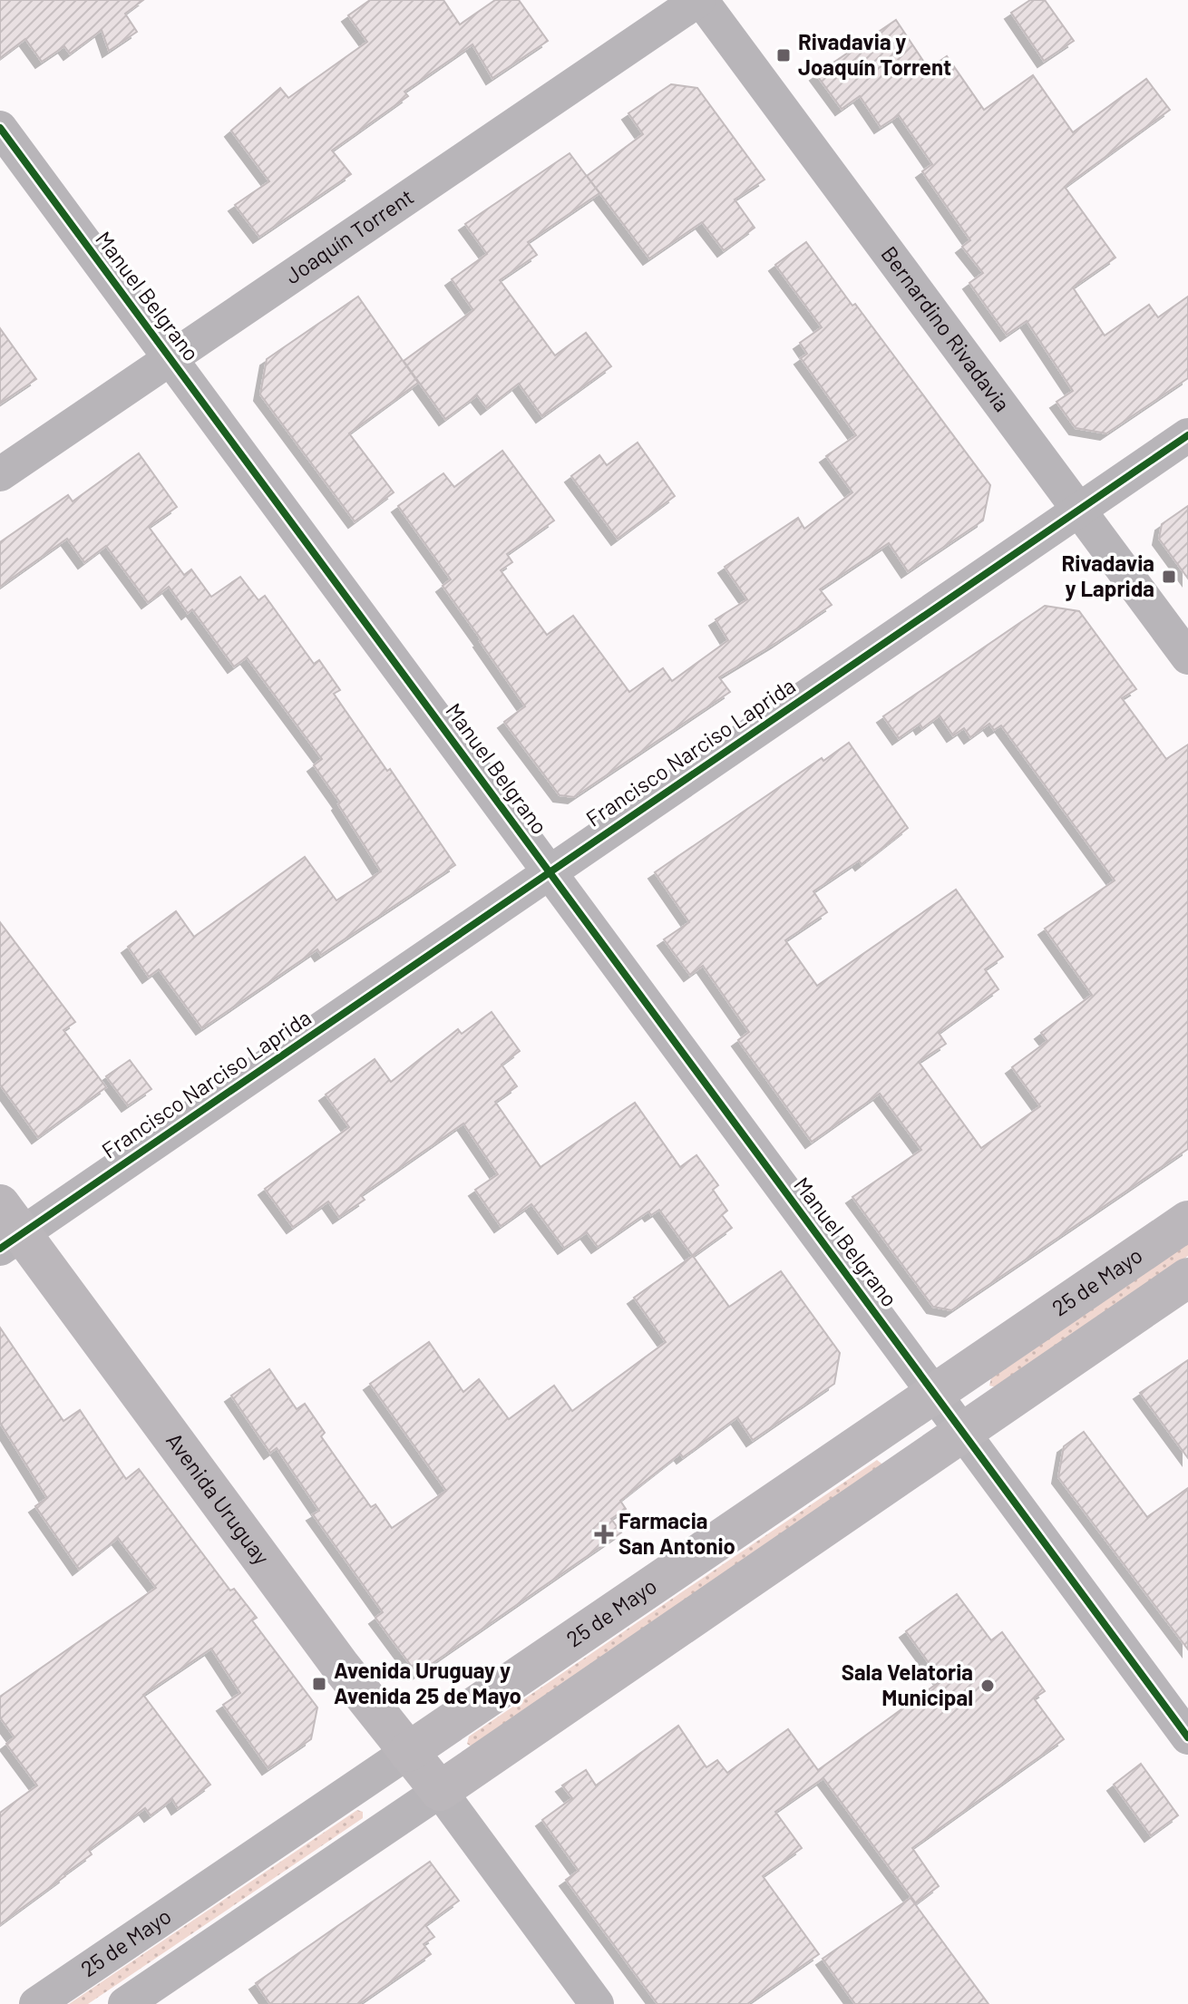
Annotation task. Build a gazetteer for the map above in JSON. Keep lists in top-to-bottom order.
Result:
{
  "streets": {
    "main road": ["25 de Mayo", "Avenida Uruguay"],
    "street": [
      "Joaquín Torrent",
      "Manuel Belgrano",
      "Bernardino Rivadavia",
      "Francisco Narciso Laprida"
    ]
  },
  "crossings": [
    ["Joaquín Torrent", "Manuel Belgrano"],
    ["Joaquín Torrent", "Bernardino Rivadavia"],
    ["Manuel Belgrano", "Francisco Narciso Laprida"],
    ["Manuel Belgrano", "25 de Mayo"],
    ["Bernardino Rivadavia", "Francisco Narciso Laprida"],
    ["Francisco Narciso Laprida", "Avenida Uruguay"],
    ["25 de Mayo", "Avenida Uruguay"]
  ],
  "places": {
    "transit": ["Rivadavia y Joaquín Torrent", "Rivadavia y Laprida", "Avenida Uruguay y Avenida 25 de Mayo"],
    "health": ["Farmacia San Antonio"],
    "other": ["Sala Velatoria Municipal"]
  }
}
